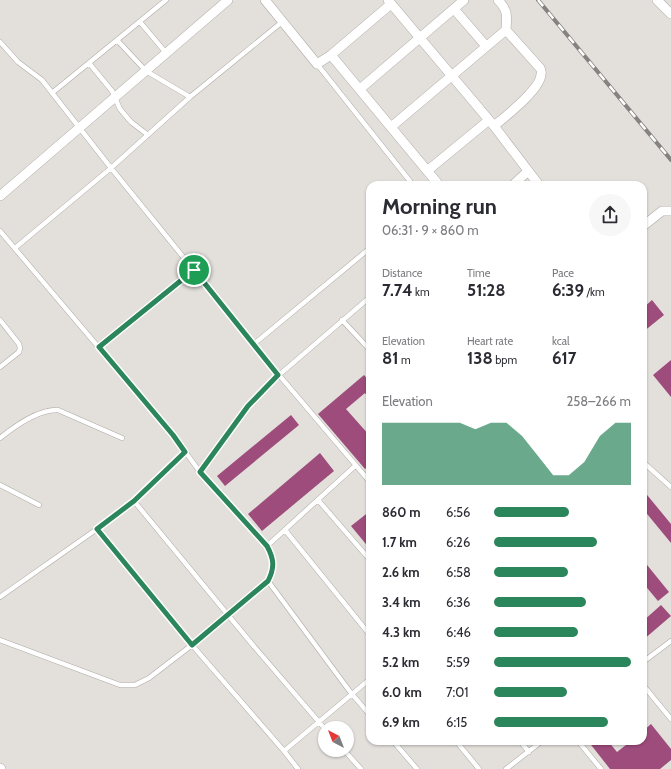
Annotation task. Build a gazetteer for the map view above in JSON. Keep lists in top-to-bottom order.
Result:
{
  "north": "top left",
  "page": {
    "heading": ["Morning run", "06:31 · 9 × 860 m"],
    "stats": [
      ["Distance", "7.74 km"],
      ["Time", "51:28"],
      ["Pace", "6:39 /km"],
      ["Elevation", "81 m"],
      ["Heart rate", "138 bpm"],
      ["kcal", "617"]
    ],
    "chart": ["Elevation", "258–266 m"],
    "list": [
      {
        "name": "860 m",
        "note": "6:56"
      },
      {
        "name": "1.7 km",
        "note": "6:26"
      },
      {
        "name": "2.6 km",
        "note": "6:58"
      },
      {
        "name": "3.4 km",
        "note": "6:36"
      },
      {
        "name": "4.3 km",
        "note": "6:46"
      },
      {
        "name": "5.2 km",
        "note": "5:59"
      },
      {
        "name": "6.0 km",
        "note": "7:01"
      },
      {
        "name": "6.9 km",
        "note": "6:15"
      }
    ]
  }
}
